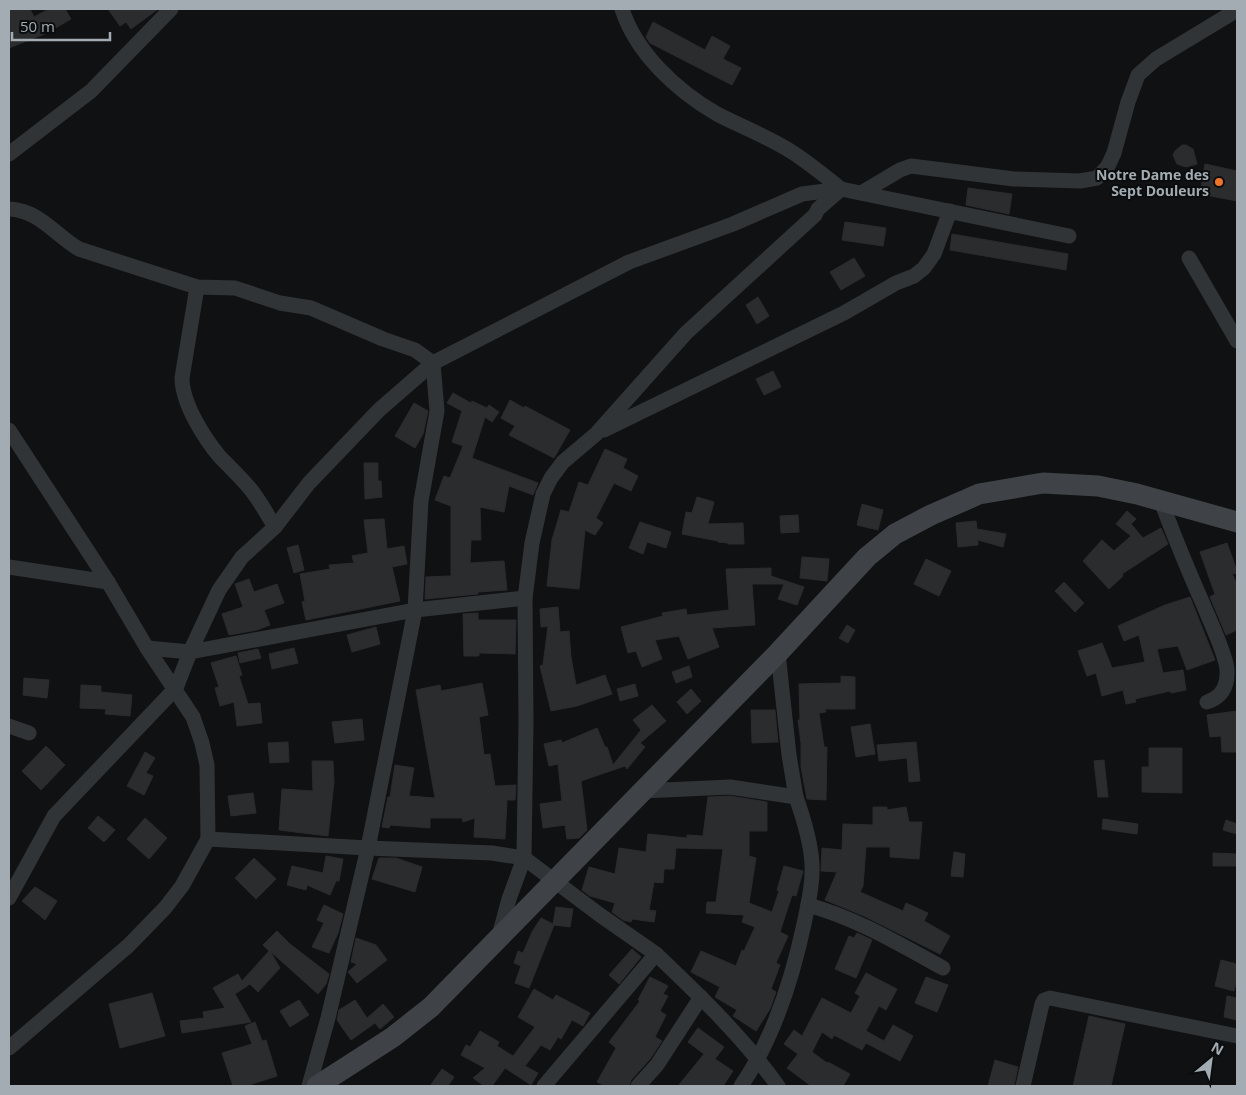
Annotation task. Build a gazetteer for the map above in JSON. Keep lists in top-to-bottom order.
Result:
{
  "places": ["Notre Dame des Sept Douleurs"],
  "scale_bar": "50 m",
  "north": "top right"
}
